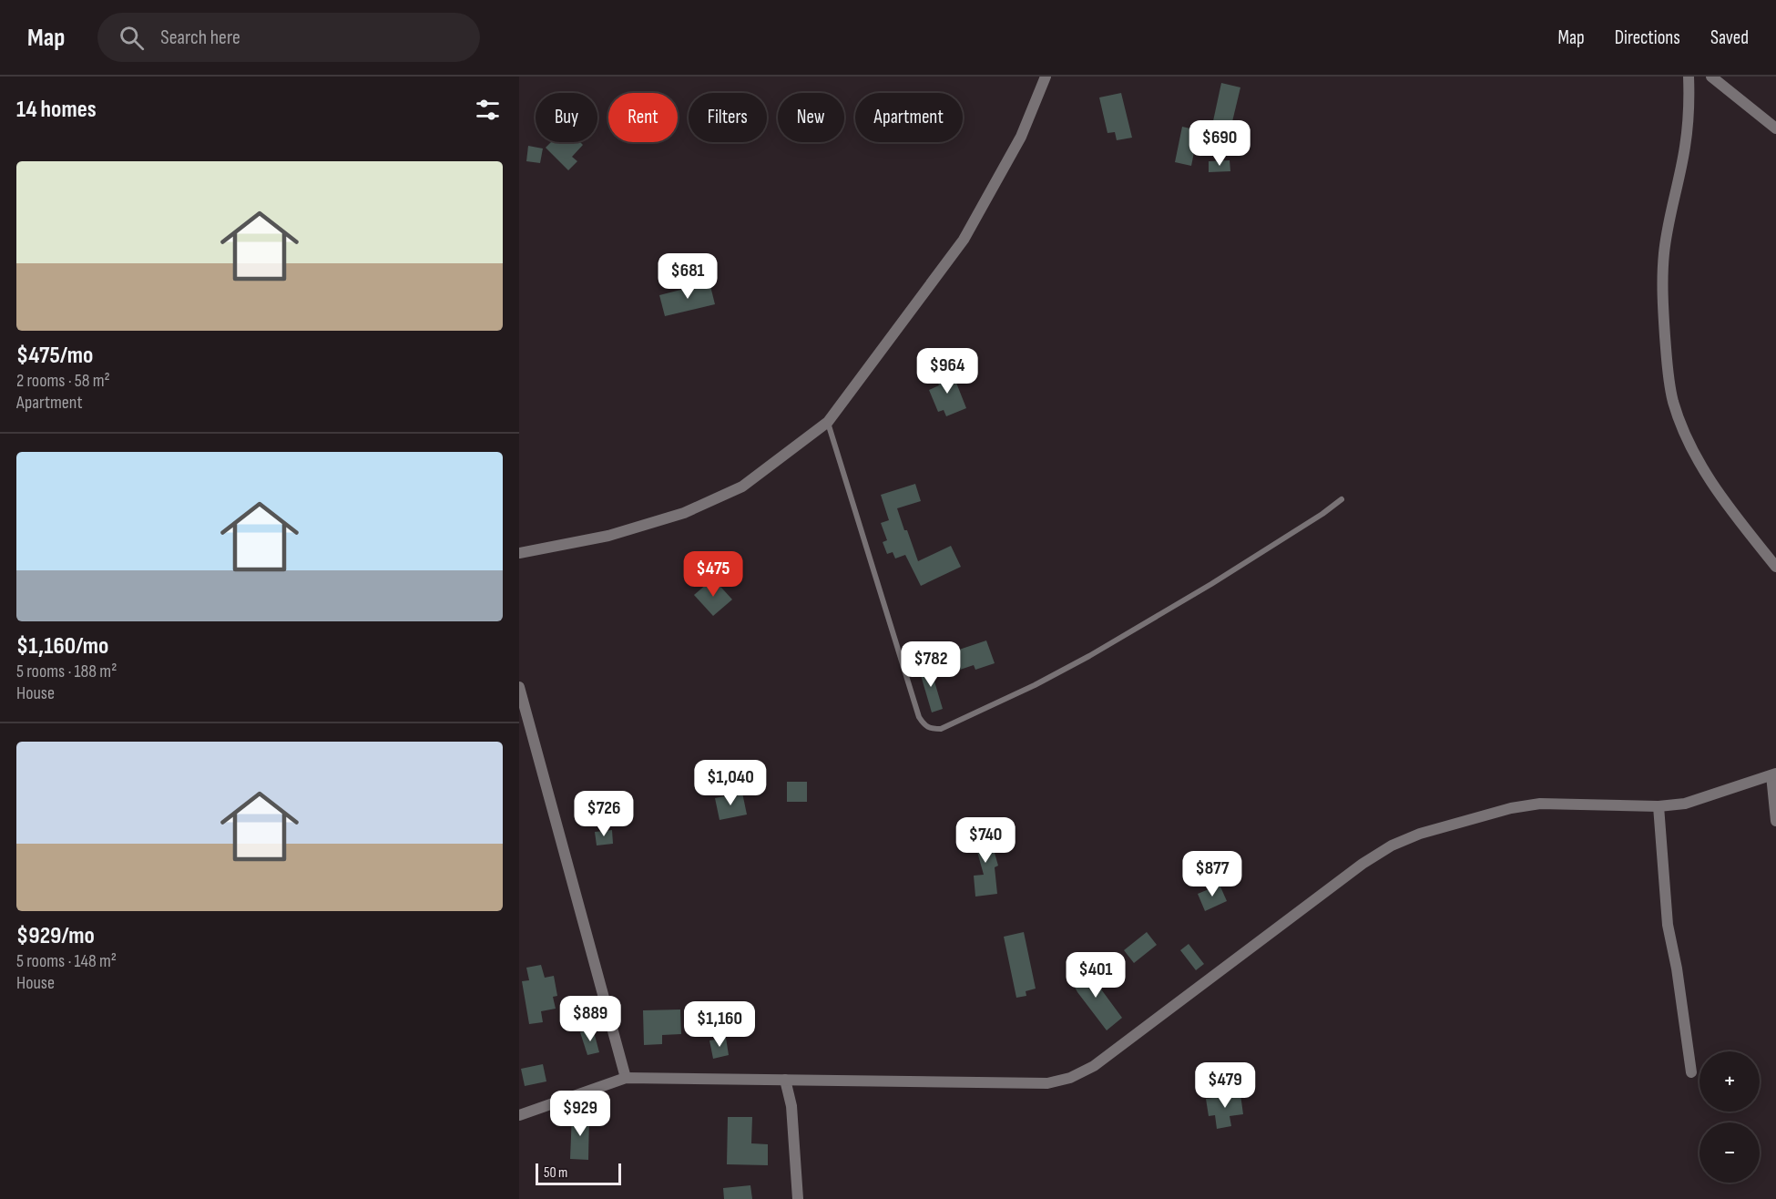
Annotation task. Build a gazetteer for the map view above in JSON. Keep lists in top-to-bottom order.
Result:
{
  "scale_bar": "50 m",
  "page": {
    "header": "Map",
    "search": "Search here",
    "nav": ["Map", "Directions", "Saved"],
    "heading": "14 homes",
    "chip": [
      "Buy",
      "Rent",
      "Filters",
      "New",
      "Apartment"
    ],
    "price": [
      "$690",
      "$681",
      "$964",
      "$475",
      "$782",
      "$1,040",
      "$726",
      "$740",
      "$877",
      "$401",
      "$889",
      "$1,160",
      "$479",
      "$929"
    ],
    "list": [
      {
        "name": "$475/mo",
        "note": "2 rooms · 58 m² · Apartment"
      },
      {
        "name": "$1,160/mo",
        "note": "5 rooms · 188 m² · House"
      },
      {
        "name": "$929/mo",
        "note": "5 rooms · 148 m² · House"
      }
    ],
    "map_buttons": ["+", "−"],
    "scale": "50 m"
  }
}
